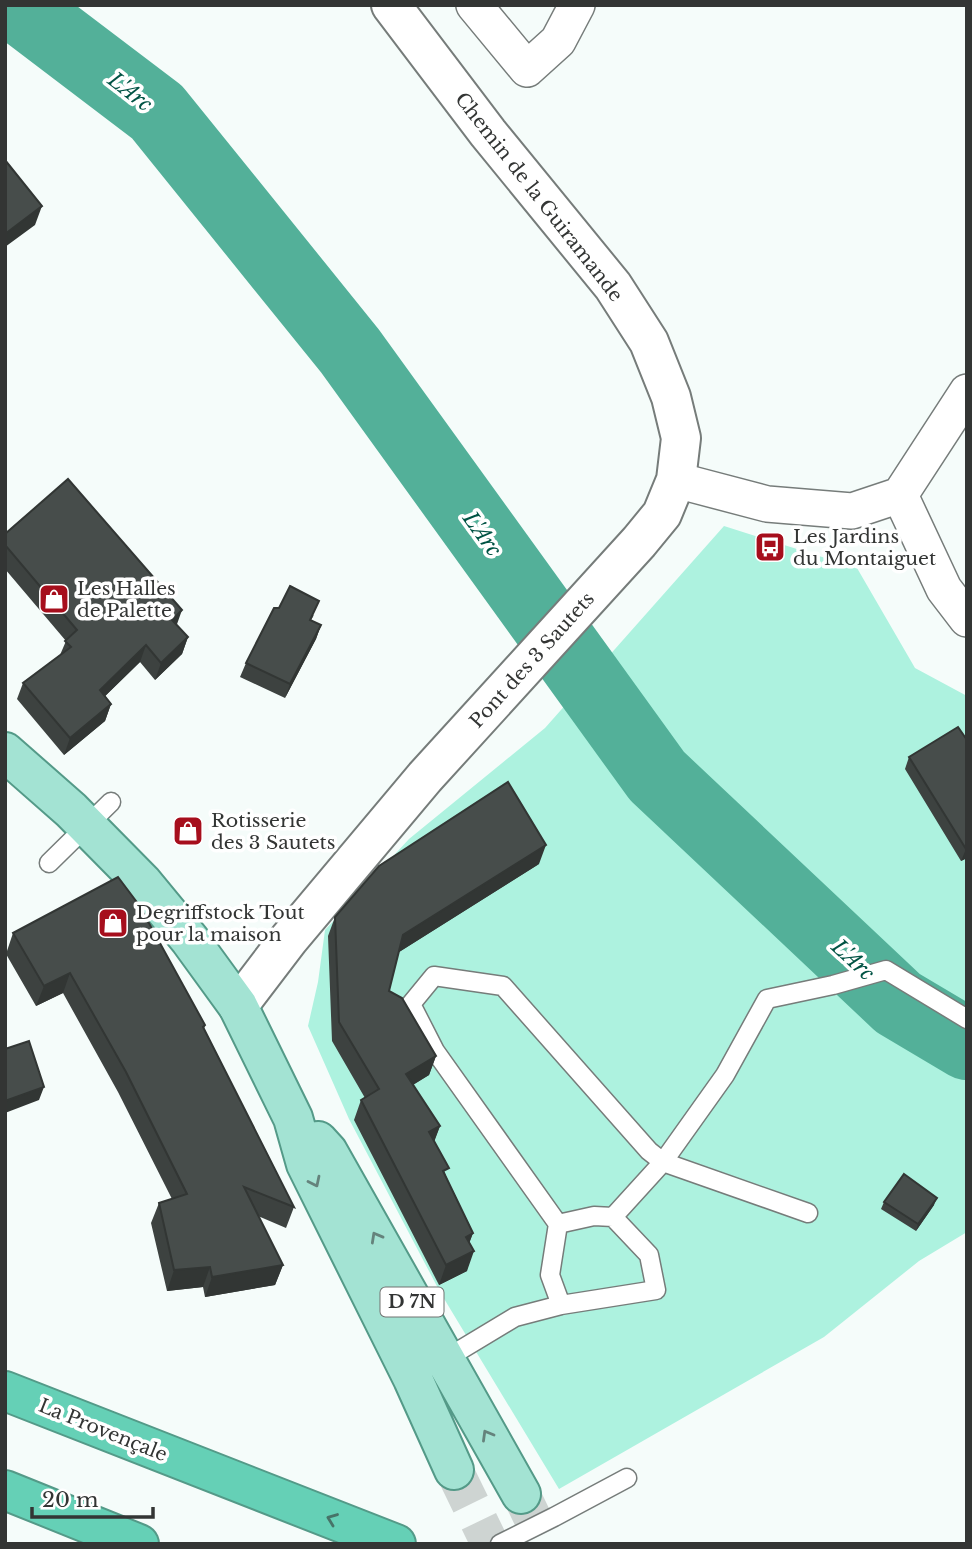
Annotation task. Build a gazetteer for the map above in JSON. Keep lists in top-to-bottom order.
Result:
{
  "streets": {
    "highway": ["La Provençale"],
    "main road": ["D 7N"],
    "street": ["Chemin de la Guiramande", "Pont des 3 Sautets"]
  },
  "crossings": [
    ["Chemin de la Guiramande", "Pont des 3 Sautets"],
    ["Pont des 3 Sautets", "D 7N"]
  ],
  "water": ["L'Arc"],
  "places": {
    "bus stop": ["Les Jardins du Montaiguet"],
    "shop": ["Les Halles de Palette", "Rotisserie des 3 Sautets", "Degriffstock Tout pour la maison"]
  },
  "scale_bar": "20 m"
}
